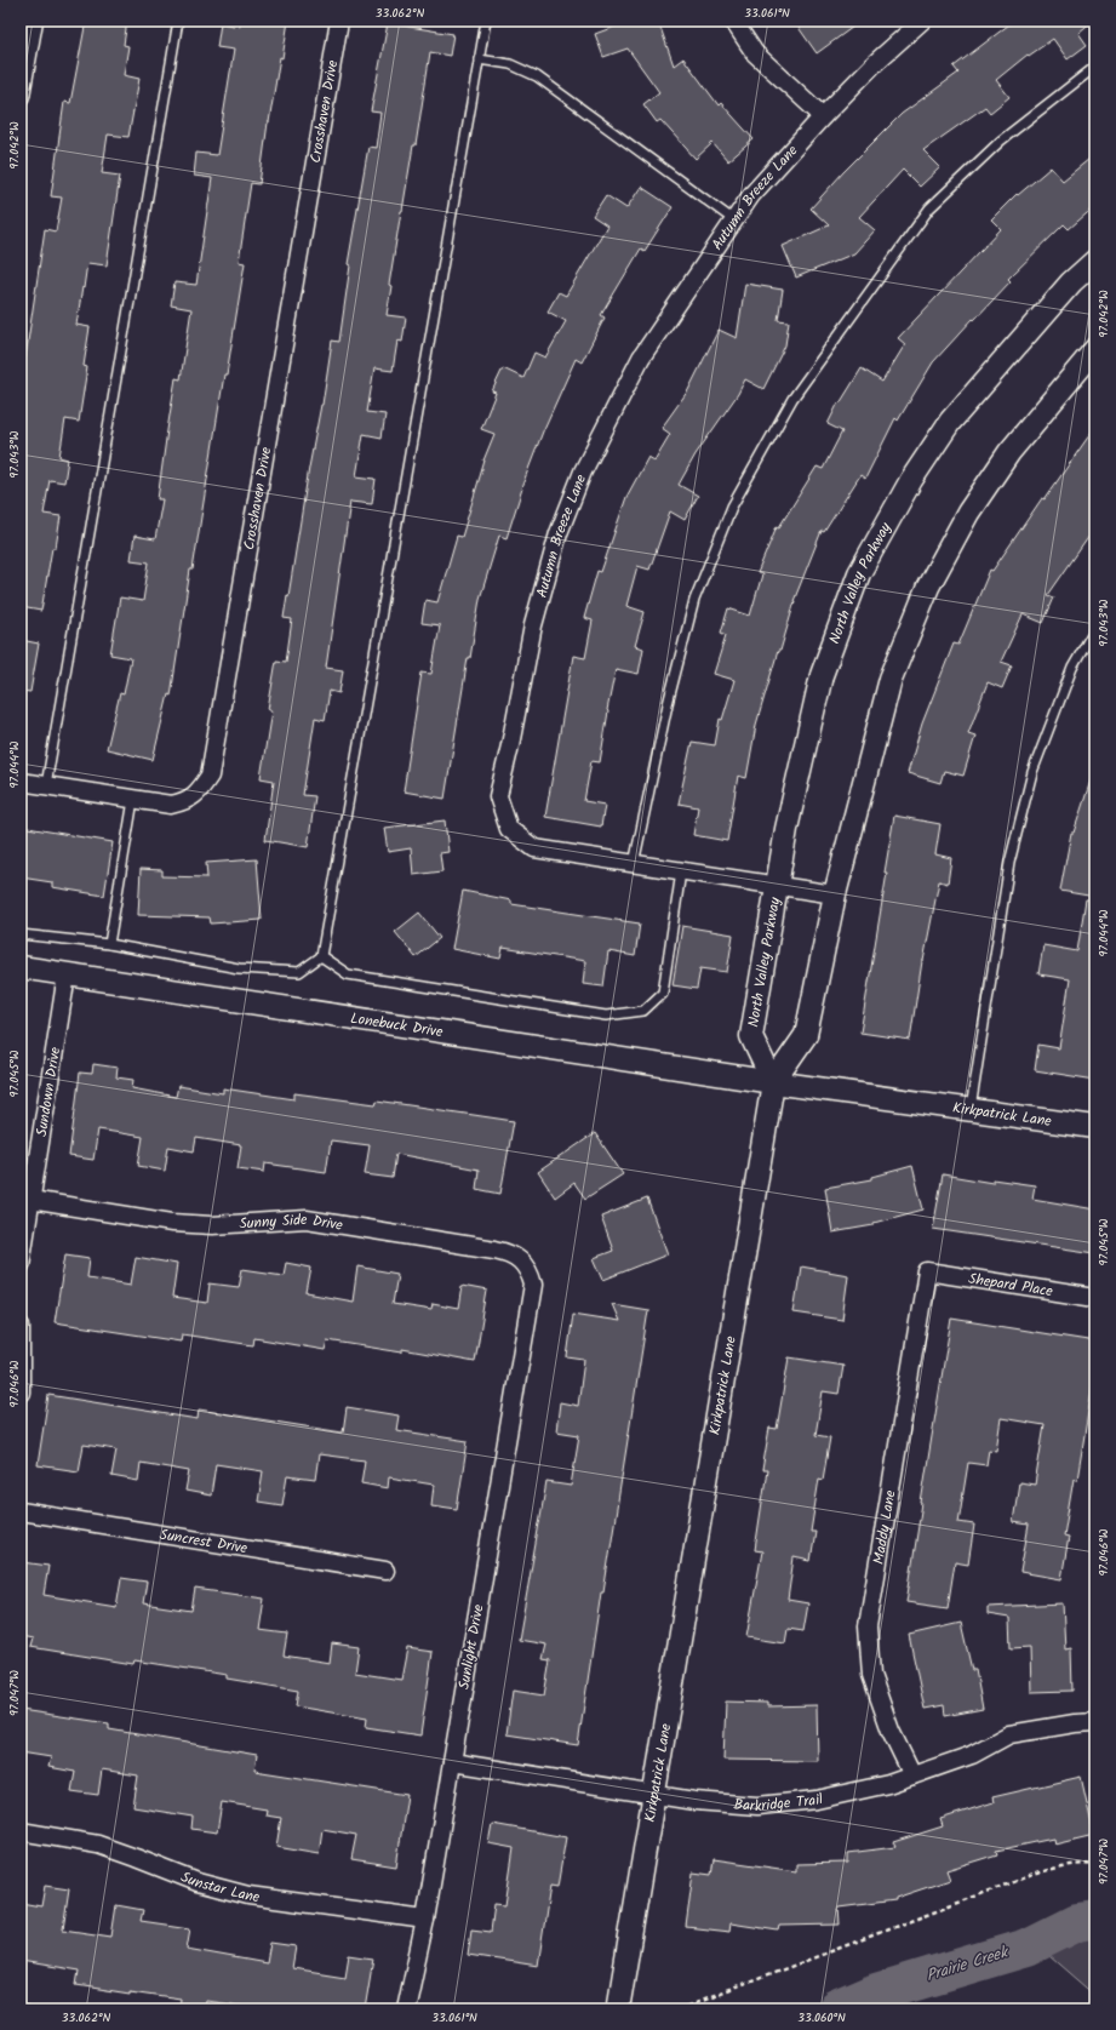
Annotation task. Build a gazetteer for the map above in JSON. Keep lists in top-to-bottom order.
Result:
{
  "streets": {
    "street": [
      "Crosshaven Drive",
      "Autumn Breeze Lane",
      "North Valley Parkway",
      "Lonebuck Drive",
      "Sundown Drive",
      "Kirkpatrick Lane",
      "Sunny Side Drive",
      "Shepard Place",
      "Maddy Lane",
      "Suncrest Drive",
      "Sunlight Drive",
      "Barkridge Trail",
      "Sunstar Lane"
    ]
  },
  "crossings": [
    ["Autumn Breeze Lane", "North Valley Parkway"],
    ["North Valley Parkway", "Lonebuck Drive"],
    ["North Valley Parkway", "Kirkpatrick Lane"],
    ["Lonebuck Drive", "Sundown Drive"],
    ["Lonebuck Drive", "Kirkpatrick Lane"],
    ["Sundown Drive", "Sunny Side Drive"],
    ["Kirkpatrick Lane", "Barkridge Trail"],
    ["Sunny Side Drive", "Sunlight Drive"],
    ["Shepard Place", "Maddy Lane"],
    ["Maddy Lane", "Barkridge Trail"],
    ["Sunlight Drive", "Barkridge Trail"],
    ["Sunlight Drive", "Sunstar Lane"]
  ],
  "water": ["Prairie Creek"],
  "coordinates": [
    "33.062°N",
    "33.061°N",
    "97.042°W",
    "97.043°W",
    "97.044°W",
    "97.045°W",
    "97.046°W",
    "97.047°W",
    "33.060°N"
  ]
}
